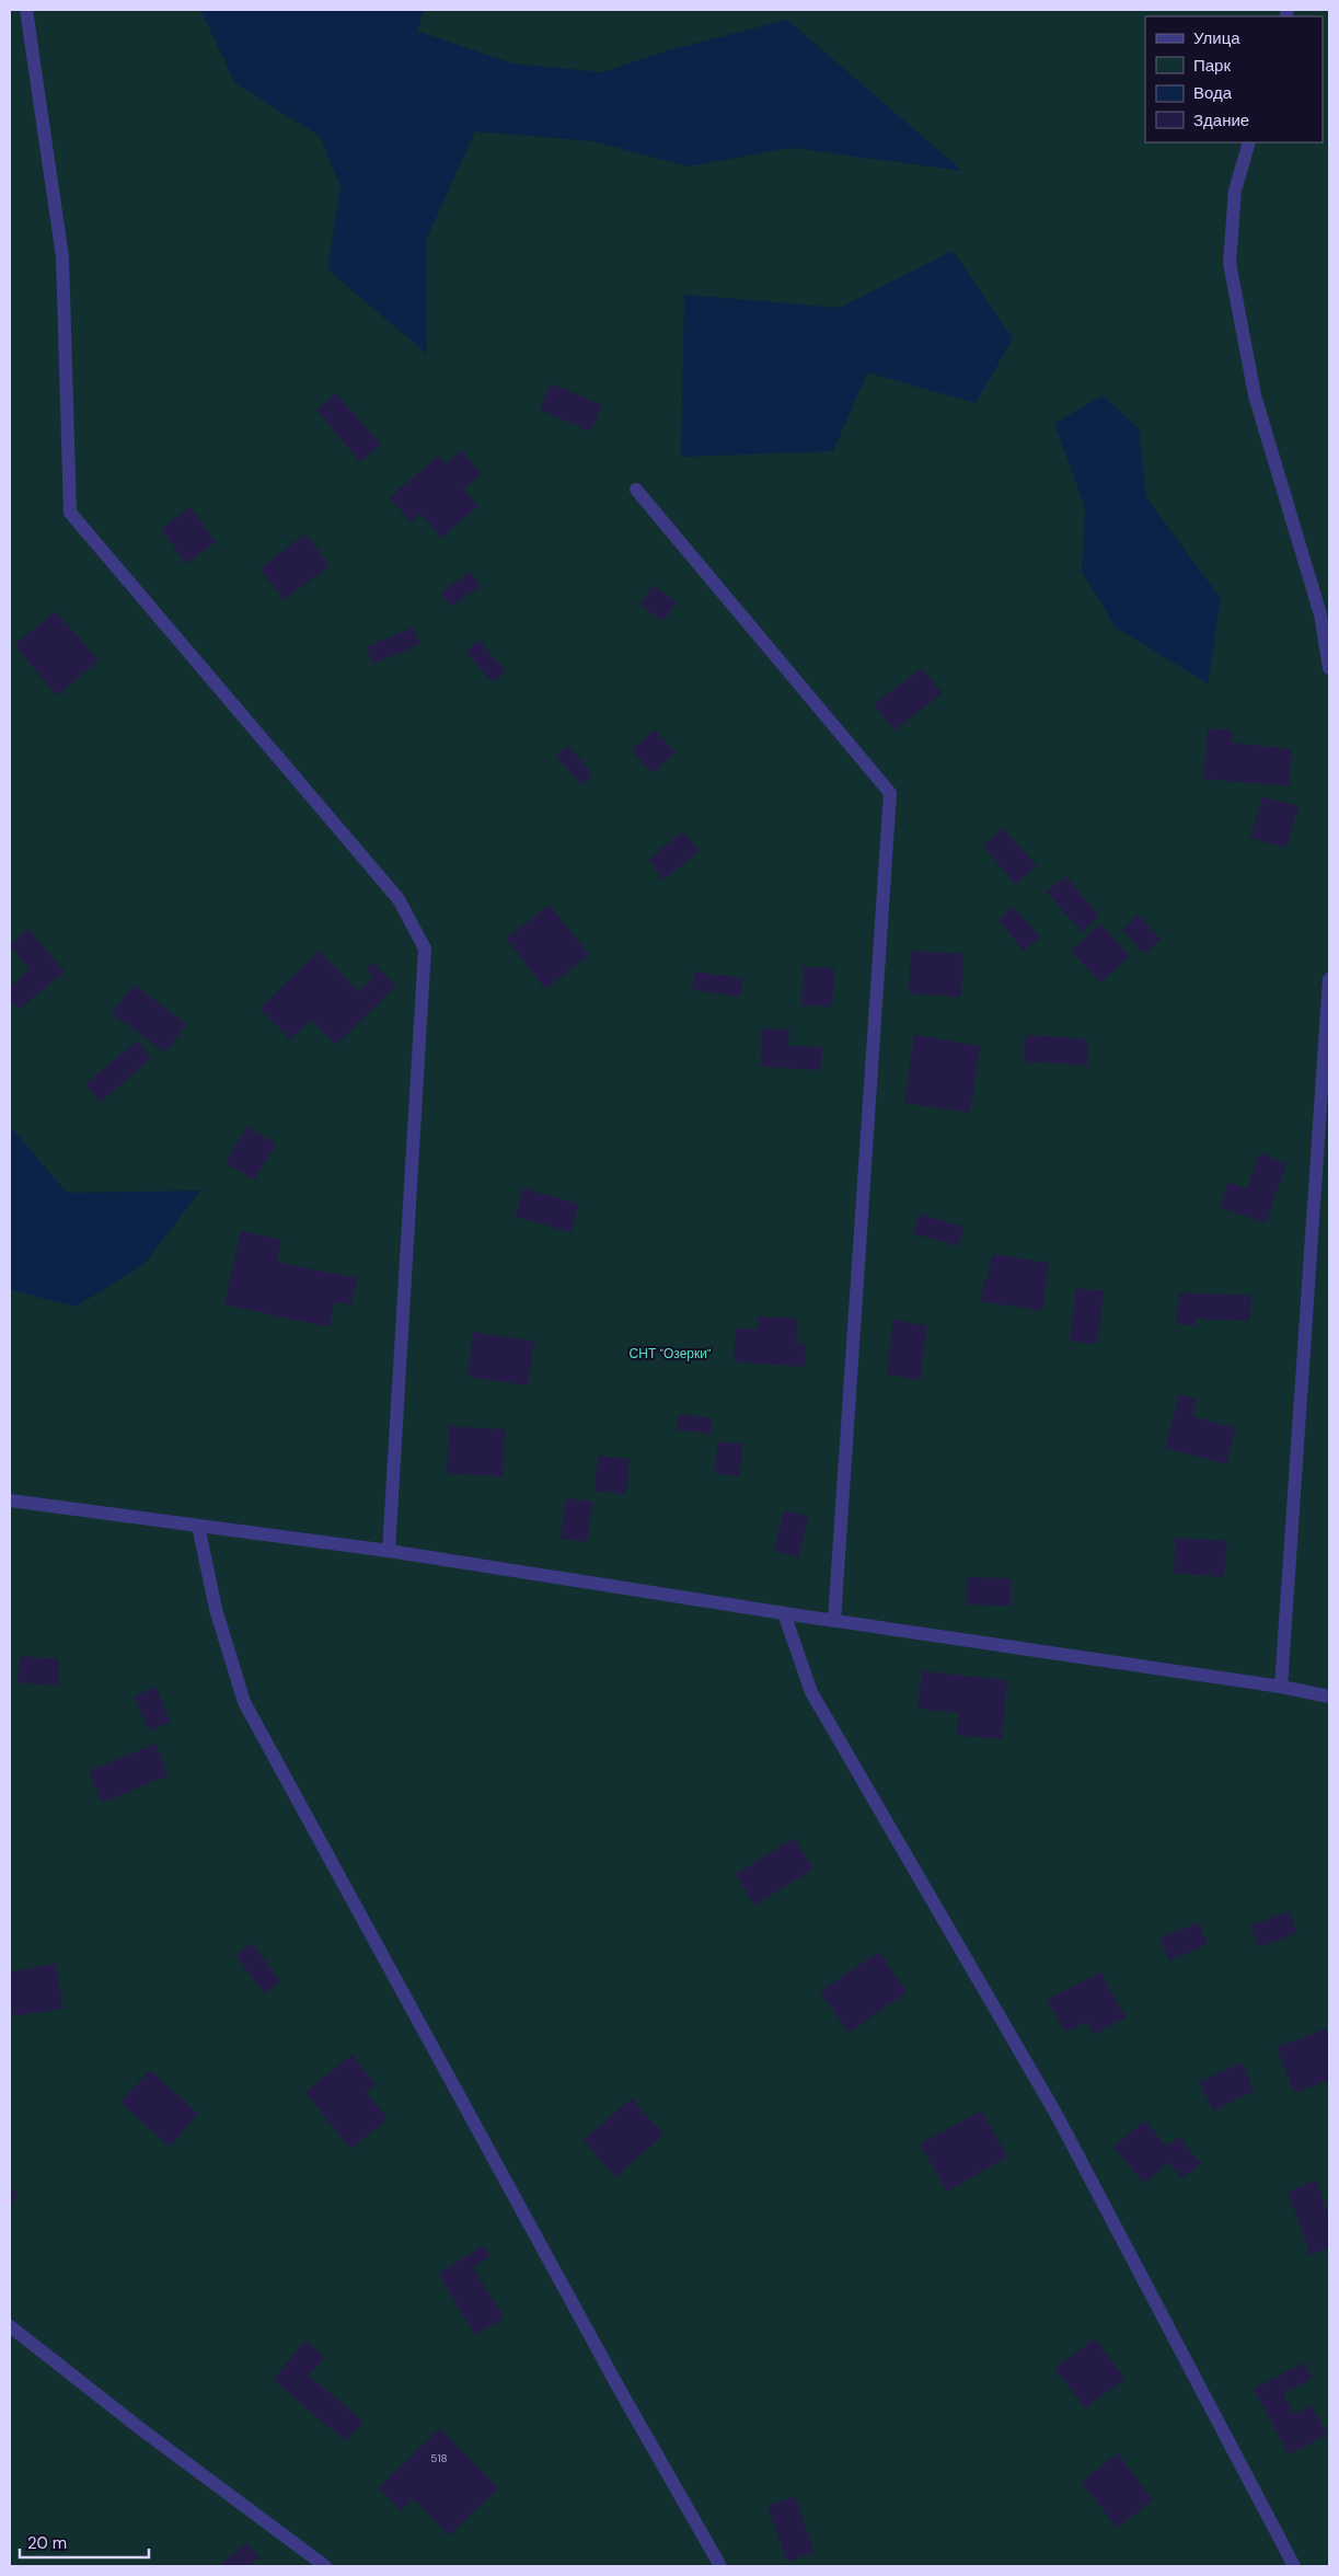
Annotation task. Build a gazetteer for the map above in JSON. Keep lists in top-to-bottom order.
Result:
{
  "parks": ["СНТ \"Озерки\""],
  "house_numbers": ["518"],
  "legend": [
    "Улица",
    "Парк",
    "Вода",
    "Здание"
  ],
  "scale_bar": "20 m"
}
